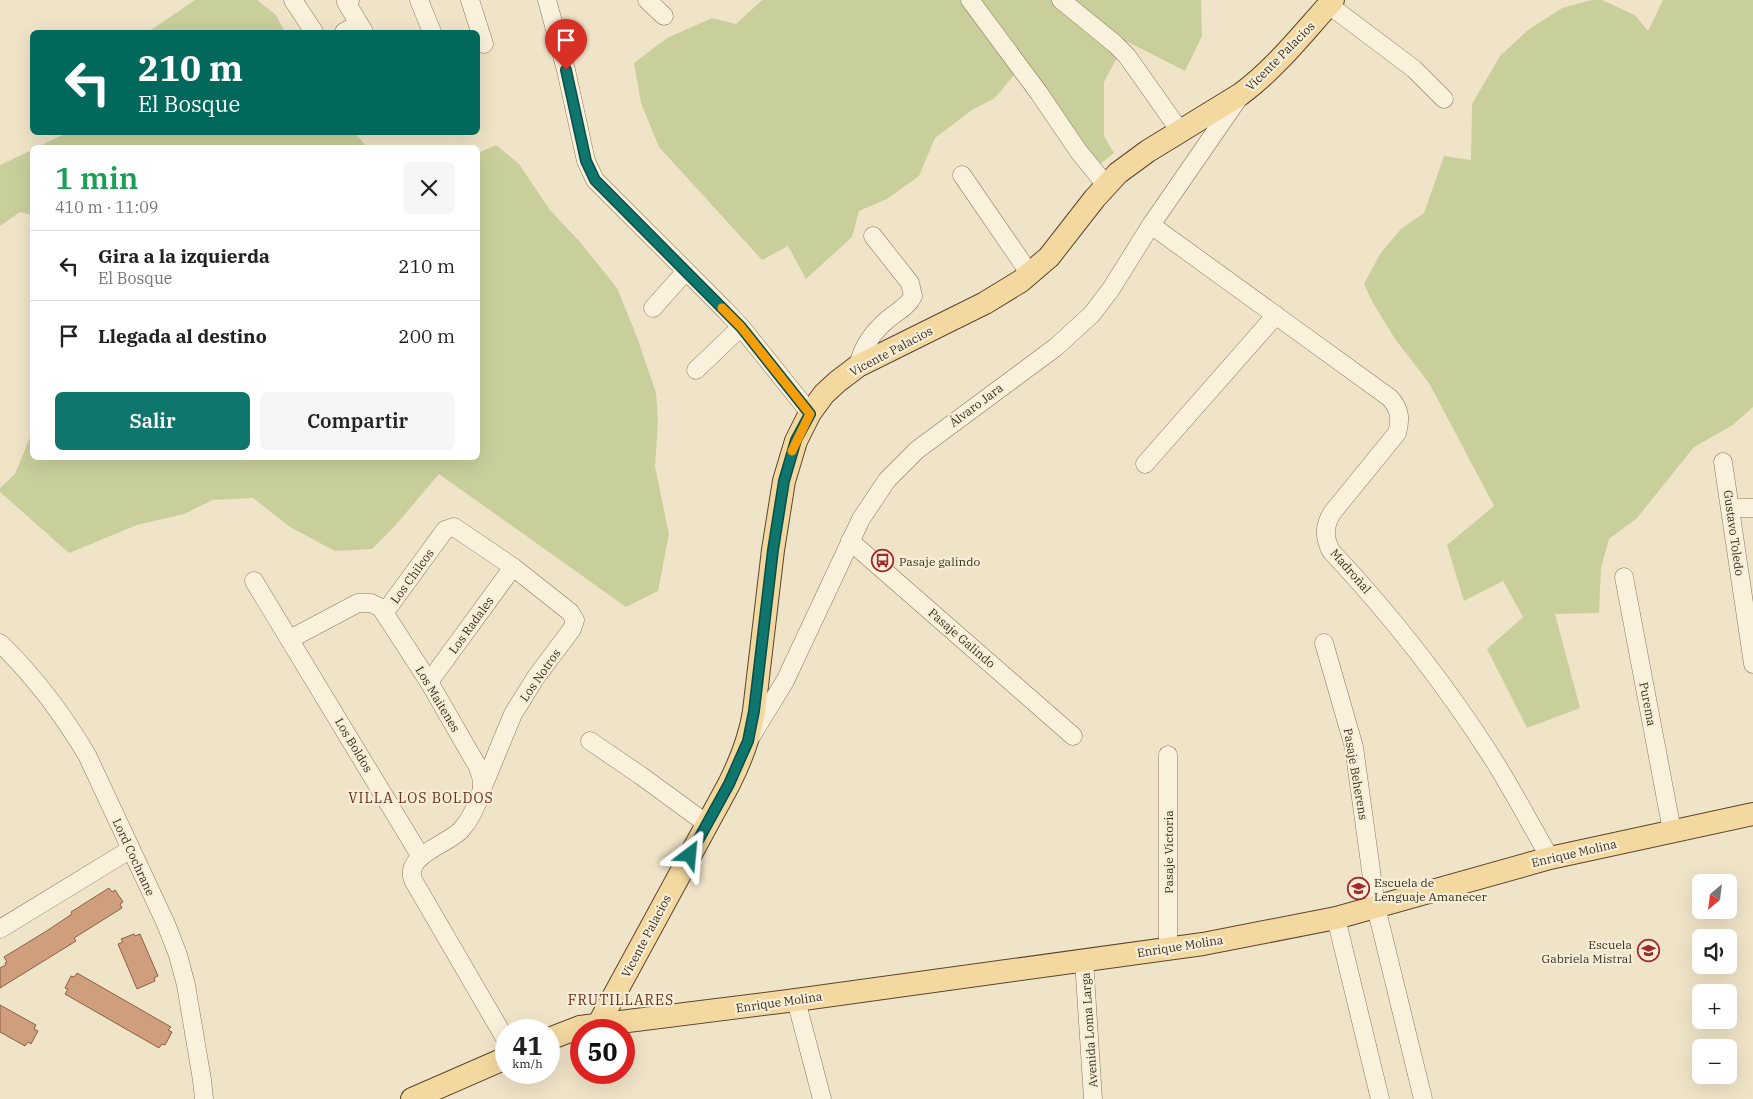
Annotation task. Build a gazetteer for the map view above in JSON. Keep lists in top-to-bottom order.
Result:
{
  "streets": {
    "main road": ["Vicente Palacios", "Enrique Molina"],
    "street": [
      "Álvaro Jara",
      "Gustavo Toledo",
      "Madroñal",
      "Los Chilcos",
      "Los Radales",
      "Pasaje Galindo",
      "Los Notros",
      "Los Maitenes",
      "Purema",
      "Los Boldos",
      "Pasaje Beherens",
      "Pasaje Victoria",
      "Lord Cochrane",
      "Avenida Loma Larga"
    ]
  },
  "crossings": [
    ["Vicente Palacios", "Álvaro Jara"],
    ["Álvaro Jara", "Madroñal"],
    ["Álvaro Jara", "Pasaje Galindo"],
    ["Madroñal", "Enrique Molina"],
    ["Los Chilcos", "Los Notros"],
    ["Los Chilcos", "Los Maitenes"],
    ["Los Chilcos", "Los Boldos"],
    ["Los Radales", "Los Notros"],
    ["Los Radales", "Los Maitenes"],
    ["Los Notros", "Los Maitenes"],
    ["Los Notros", "Los Boldos"],
    ["Purema", "Enrique Molina"],
    ["Pasaje Beherens", "Enrique Molina"],
    ["Pasaje Victoria", "Enrique Molina"],
    ["Enrique Molina", "Avenida Loma Larga"]
  ],
  "districts": ["VILLA LOS BOLDOS", "FRUTILLARES"],
  "places": {
    "bus stop": ["Pasaje galindo"],
    "school or university": ["Escuela de Lenguaje Amanecer", "Escuela Gabriela Mistral"]
  },
  "north": "bottom left",
  "page": {
    "turn": ["210 m", "El Bosque"],
    "heading": ["1 min", "410 m · 11:09"],
    "list": [
      {
        "name": "Gira a la izquierda",
        "note": "El Bosque",
        "value": "210 m"
      },
      {
        "name": "Llegada al destino",
        "value": "200 m"
      }
    ],
    "buttons": ["Salir", "Compartir"],
    "map_buttons": ["+", "−"],
    "speed": "41 km/h",
    "limit": "50"
  }
}
